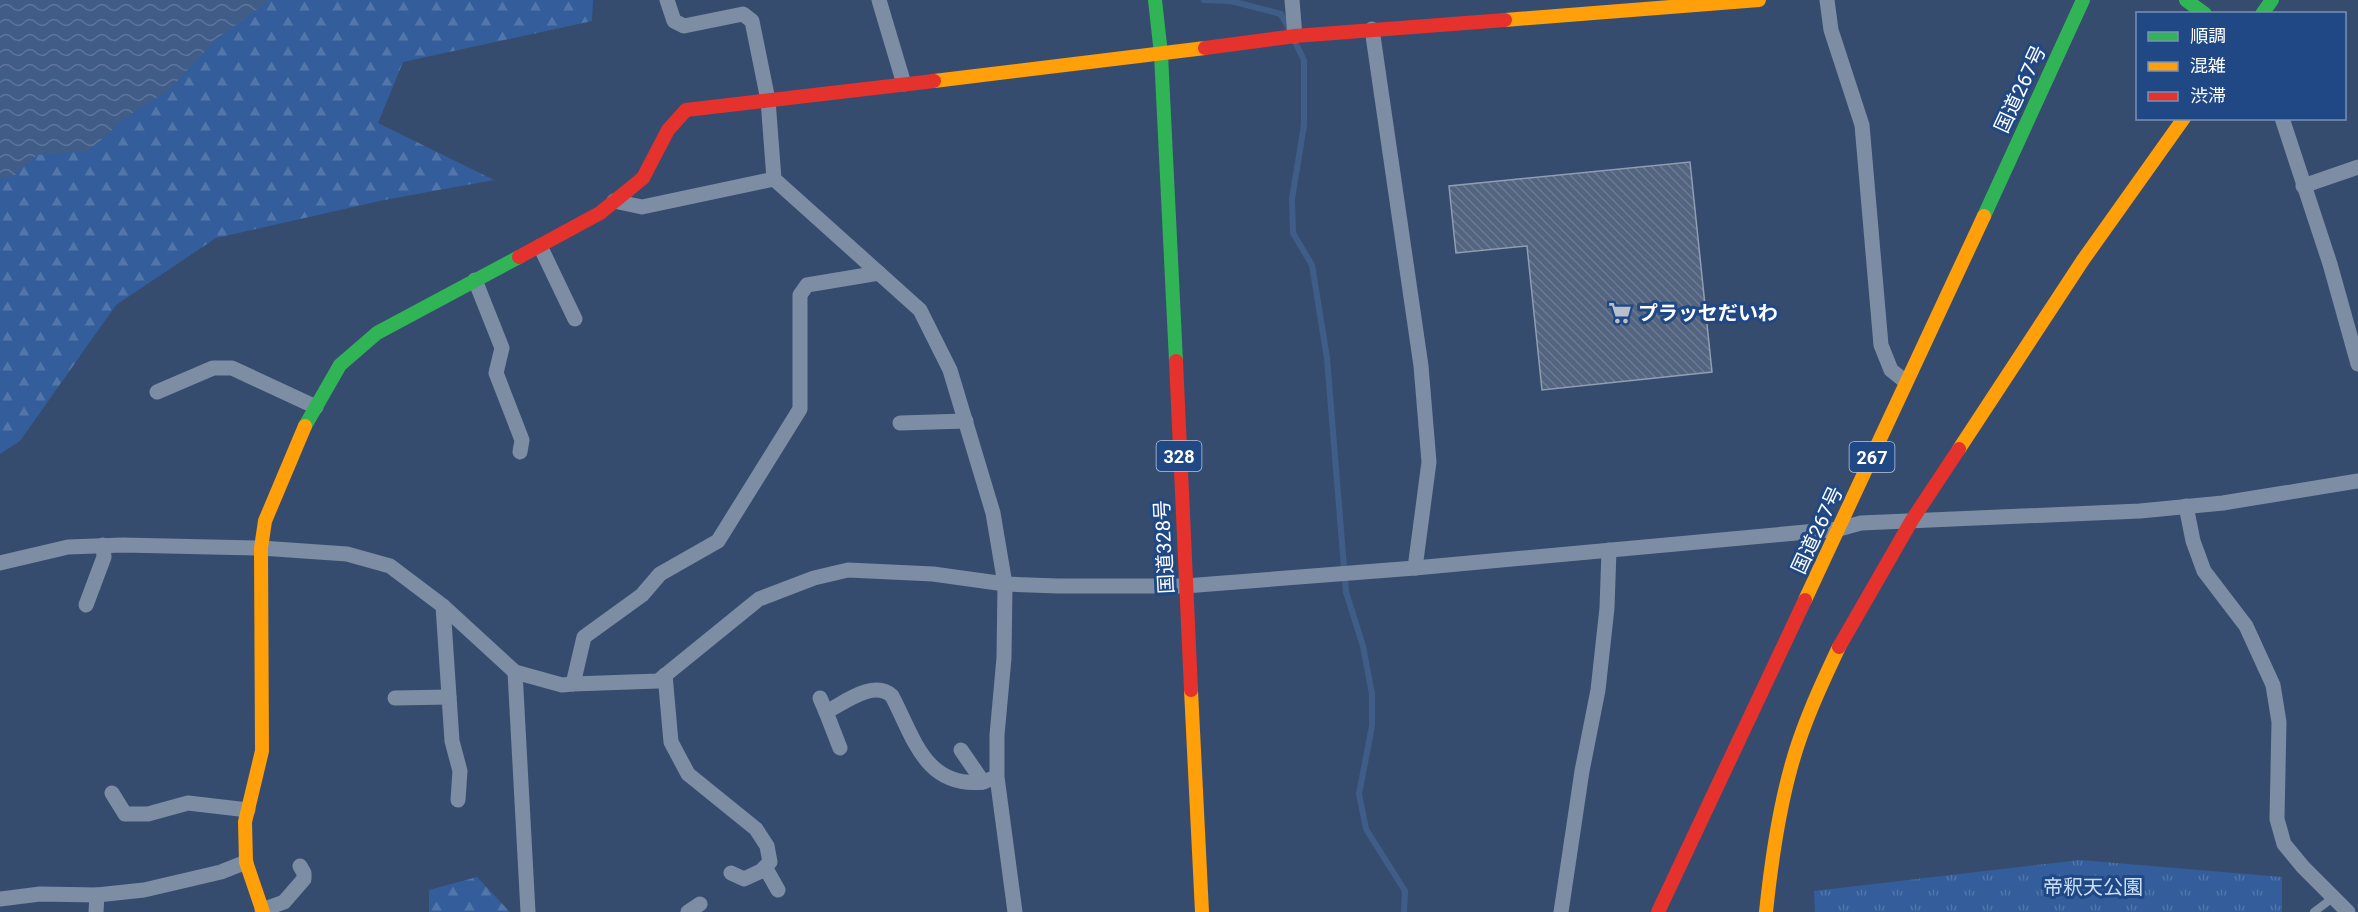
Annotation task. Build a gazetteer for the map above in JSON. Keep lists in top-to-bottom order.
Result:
{
  "streets": {
    "main road": [
      "国道267号",
      "328",
      "267",
      "国道328号"
    ]
  },
  "parks": ["帝釈天公園"],
  "places": {
    "supermarket": ["プラッセだいわ"]
  },
  "legend": ["順調", "混雑", "渋滞"]
}
